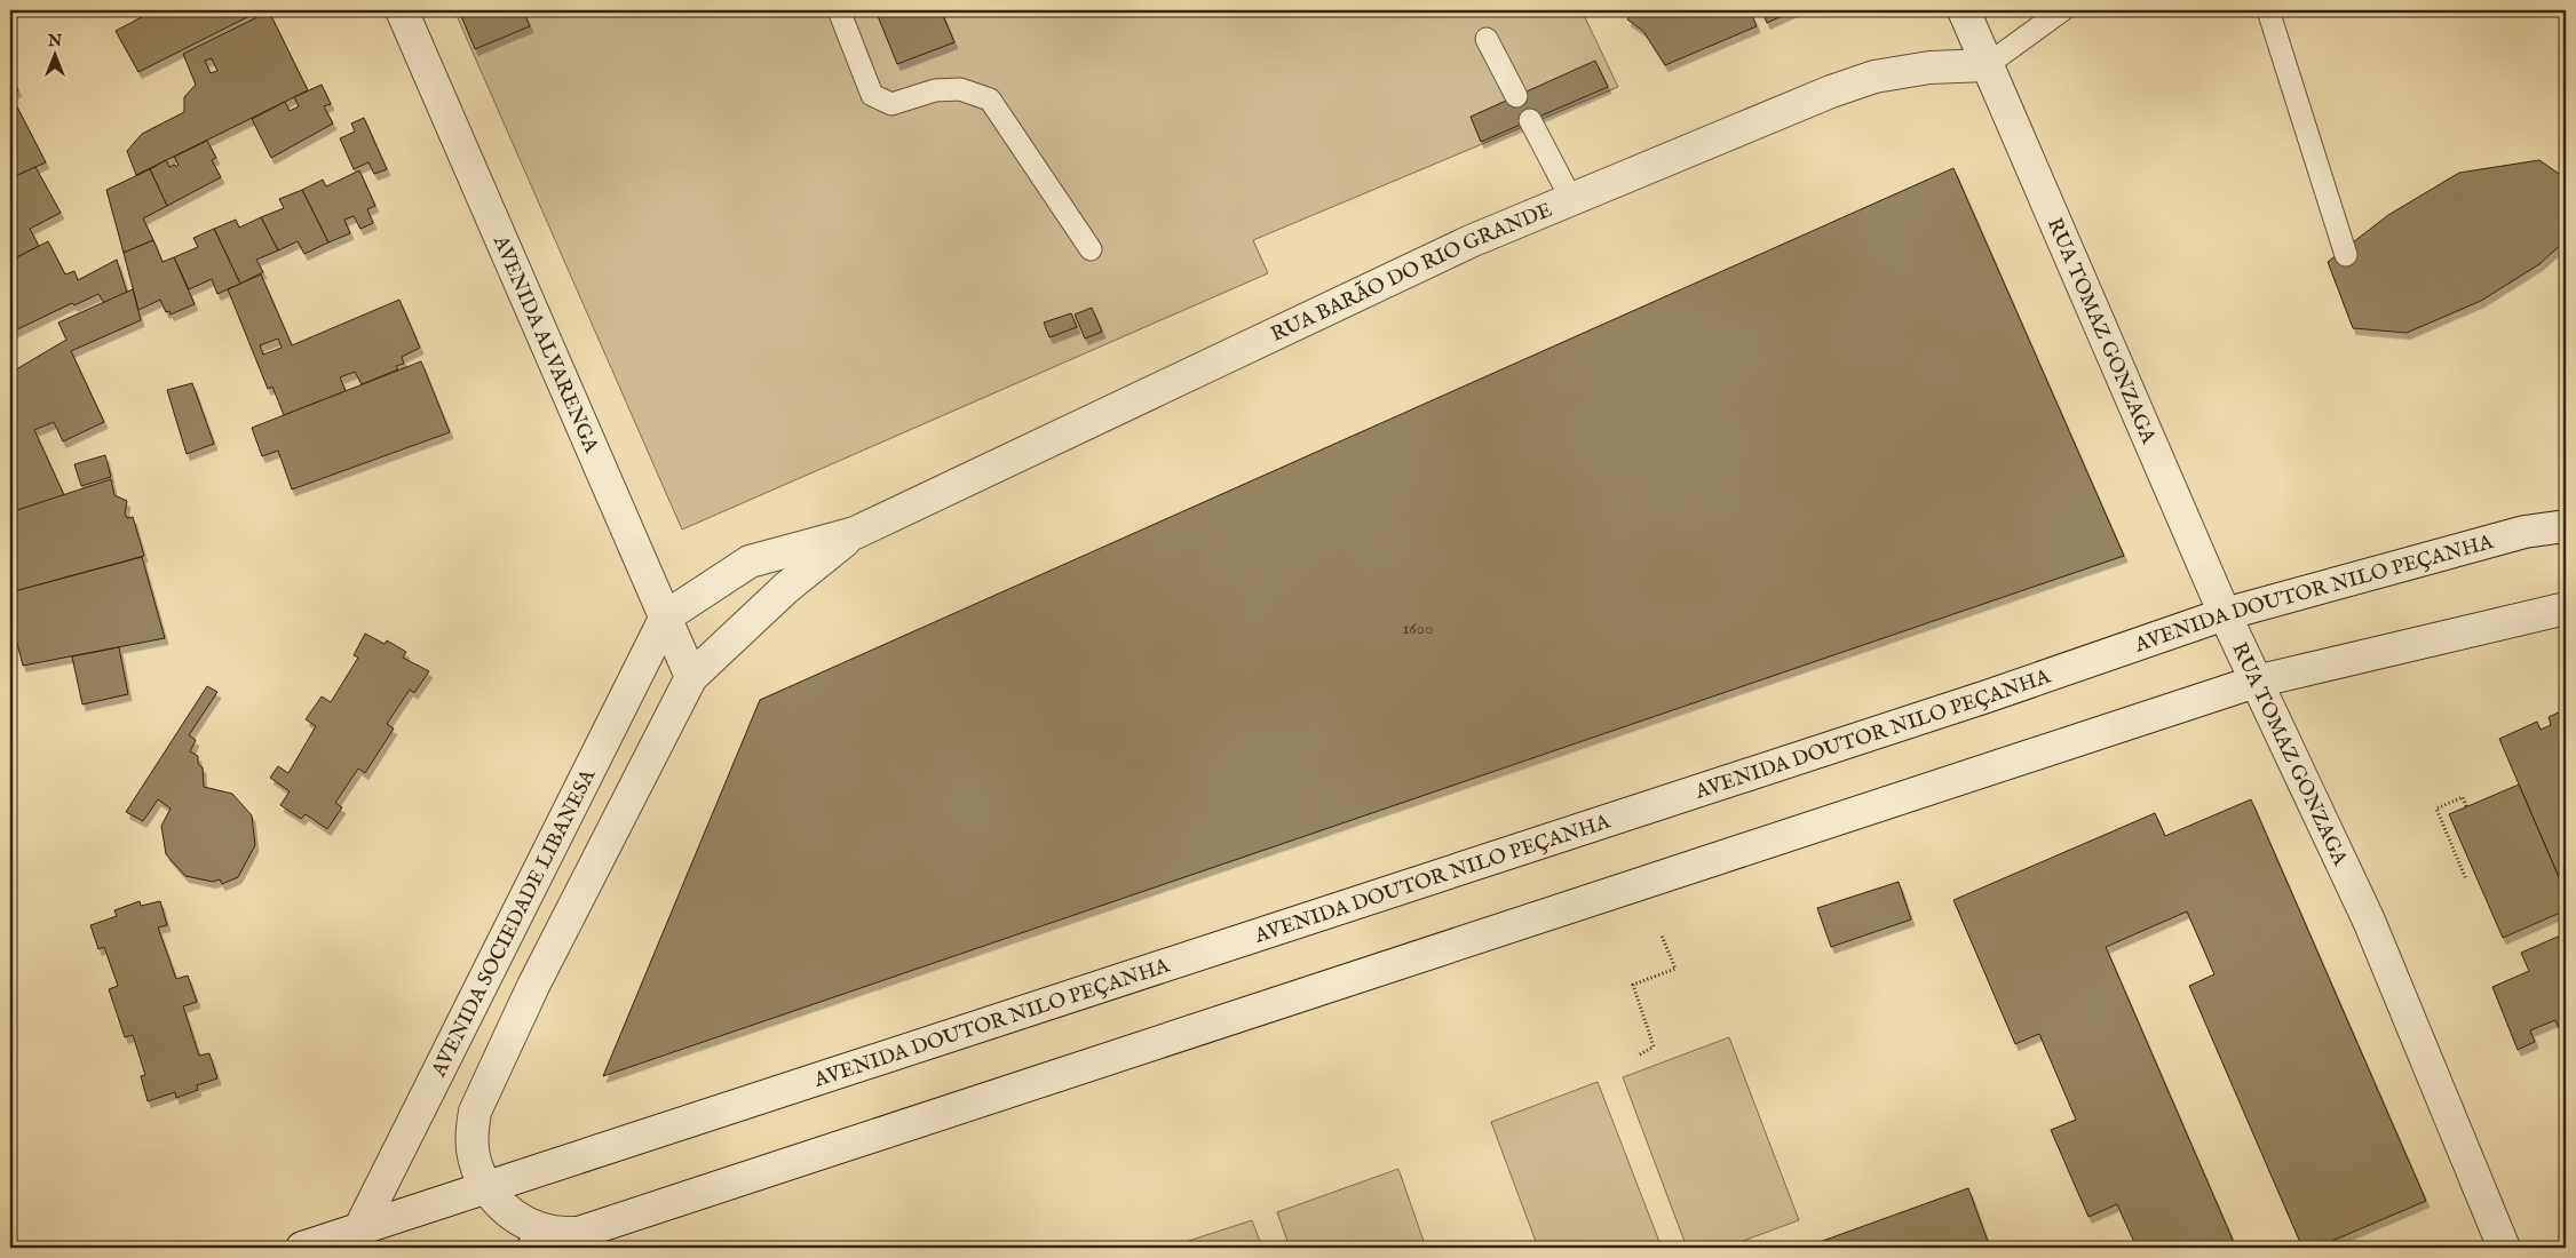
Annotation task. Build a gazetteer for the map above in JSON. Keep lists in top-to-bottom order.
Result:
{
  "streets": {
    "street": [
      "RUA BARÃO DO RIO GRANDE",
      "RUA TOMAZ GONZAGA",
      "AVENIDA ALVARENGA",
      "AVENIDA DOUTOR NILO PEÇANHA",
      "AVENIDA SOCIEDADE LIBANESA"
    ]
  },
  "crossings": [
    ["RUA BARÃO DO RIO GRANDE", "RUA TOMAZ GONZAGA"],
    ["RUA BARÃO DO RIO GRANDE", "AVENIDA ALVARENGA"],
    ["RUA BARÃO DO RIO GRANDE", "AVENIDA SOCIEDADE LIBANESA"],
    ["RUA TOMAZ GONZAGA", "AVENIDA DOUTOR NILO PEÇANHA"],
    ["AVENIDA ALVARENGA", "AVENIDA SOCIEDADE LIBANESA"],
    ["AVENIDA DOUTOR NILO PEÇANHA", "AVENIDA SOCIEDADE LIBANESA"]
  ],
  "house_numbers": ["1600"],
  "north": "top"
}
